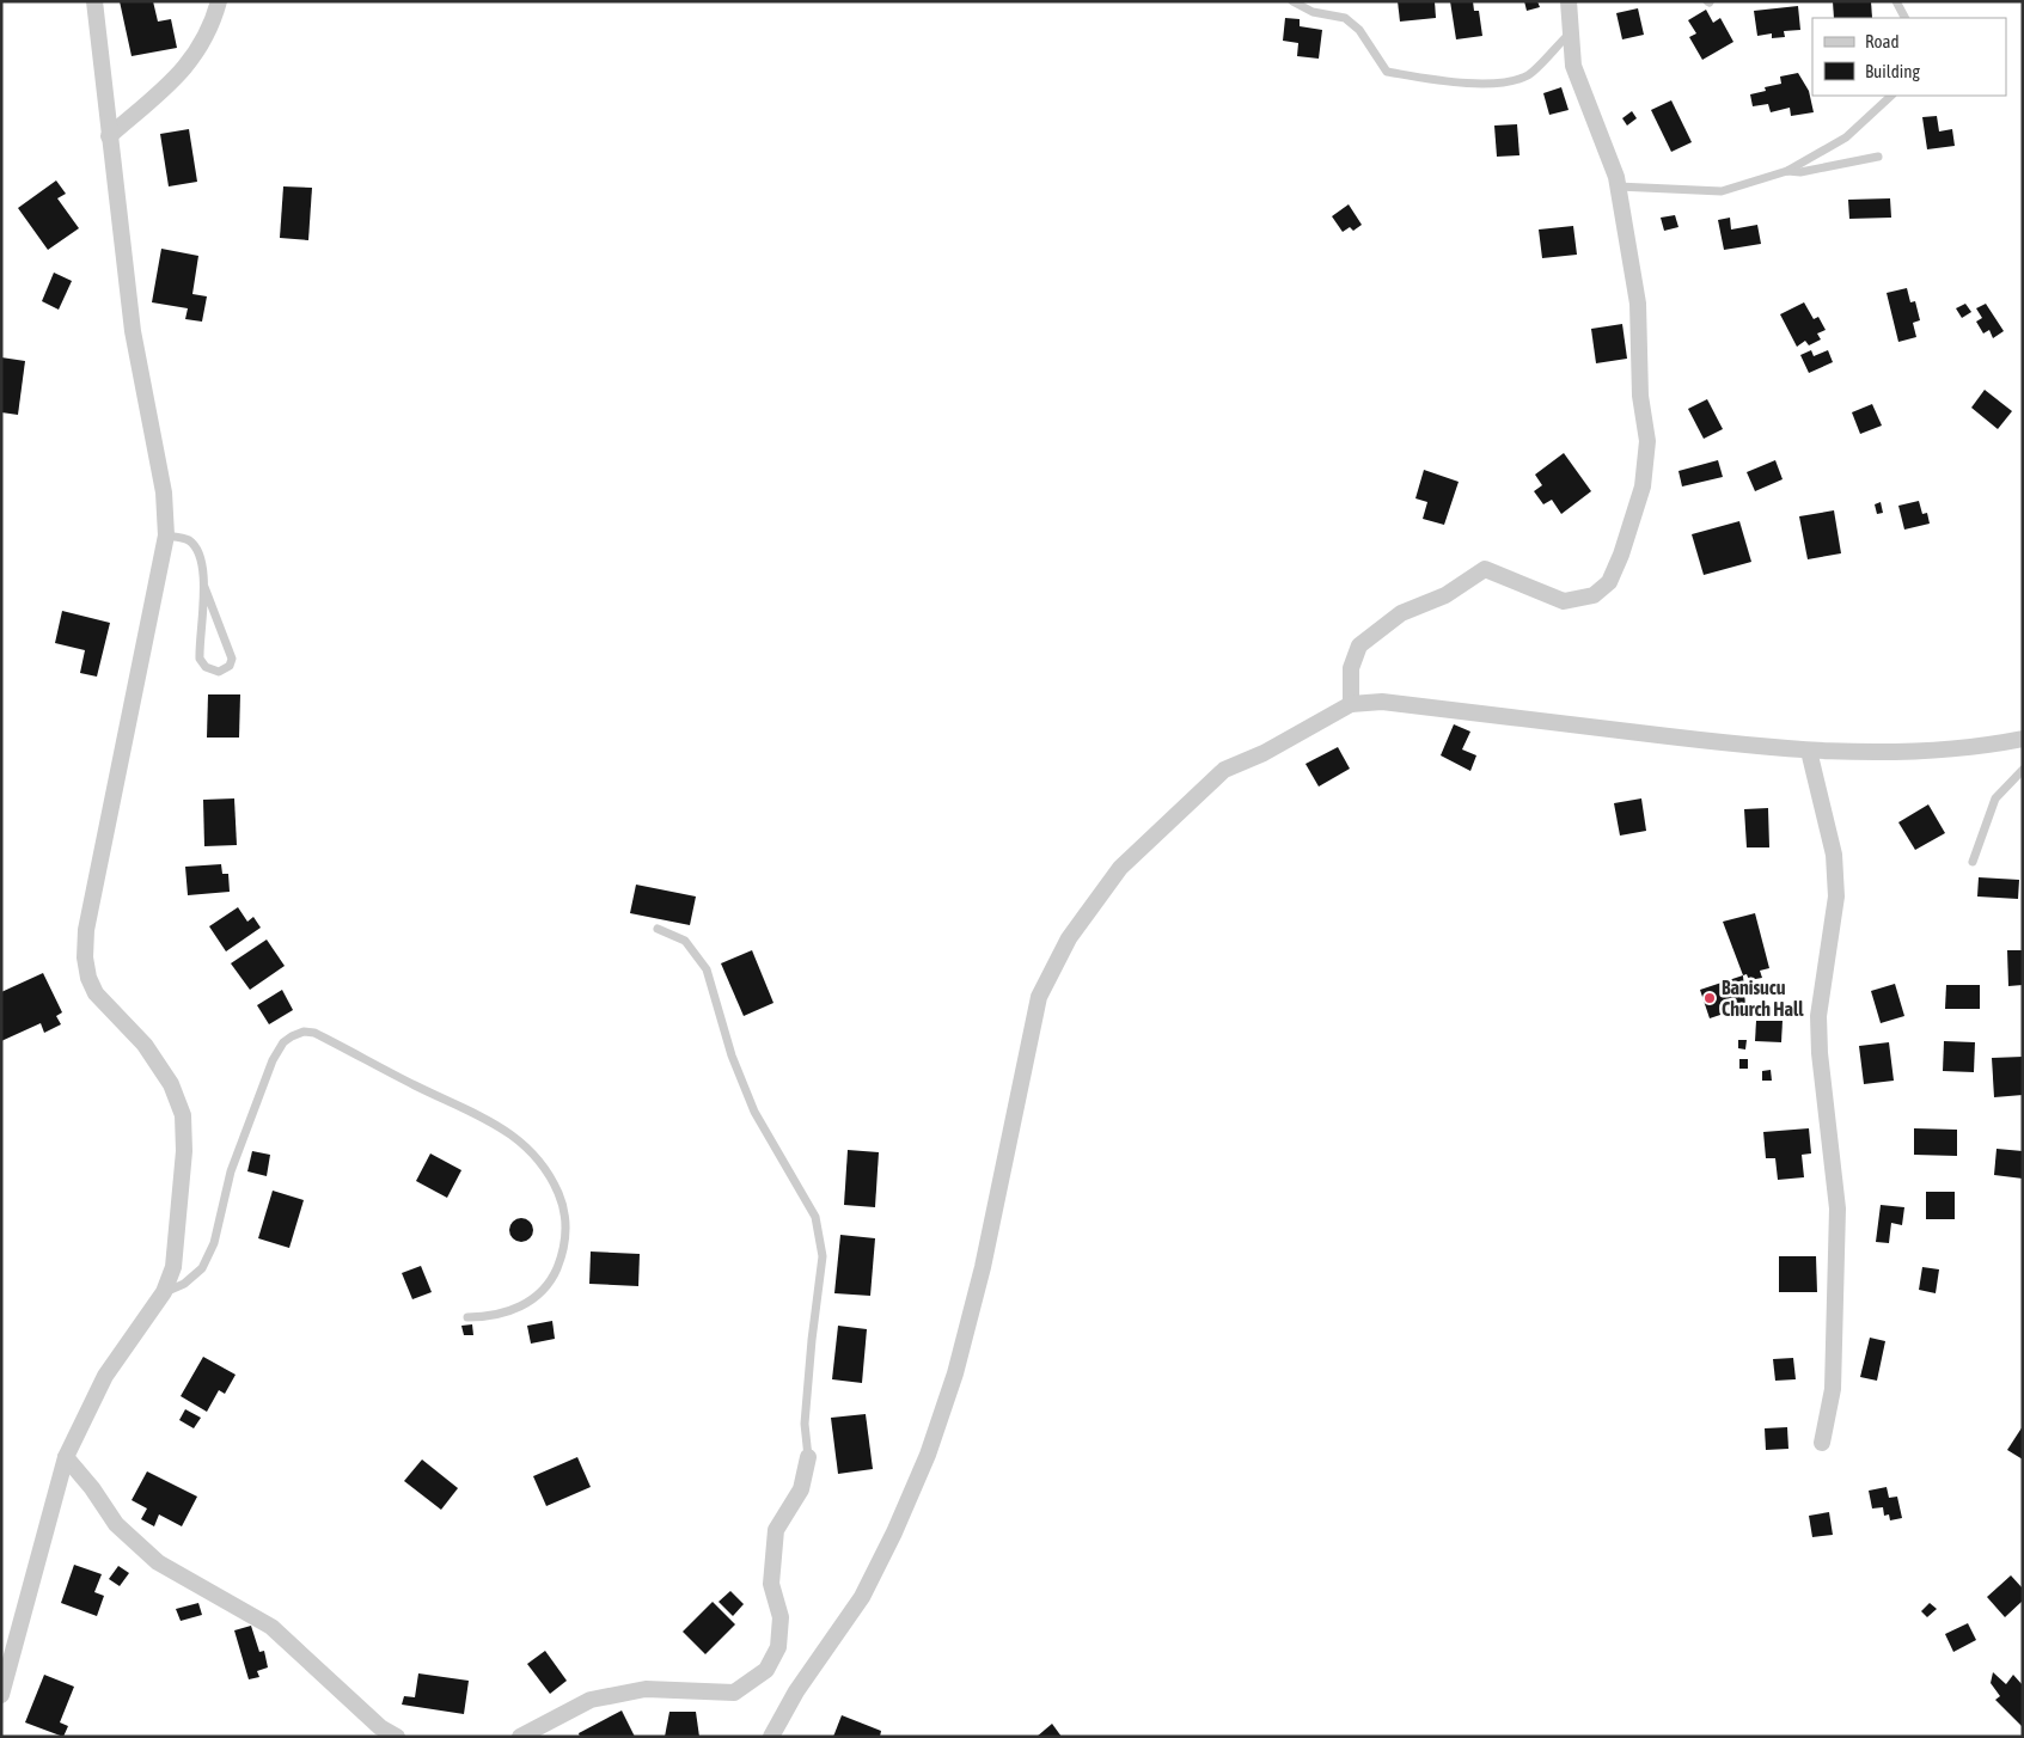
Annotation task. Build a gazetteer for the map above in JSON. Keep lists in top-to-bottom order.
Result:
{
  "places": ["Banisucu Church Hall"],
  "legend": ["Road", "Building"]
}
